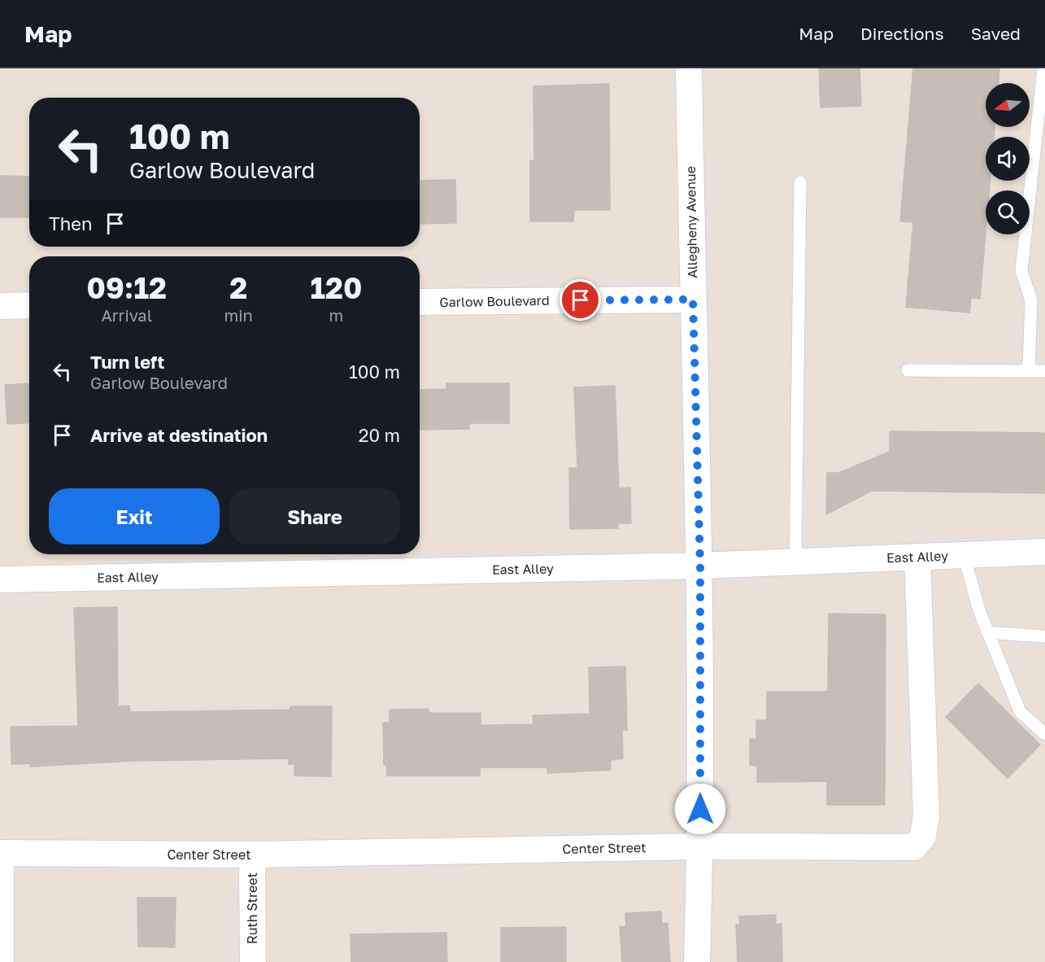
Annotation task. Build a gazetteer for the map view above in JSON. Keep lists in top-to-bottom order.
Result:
{
  "streets": {
    "street": [
      "Allegheny Avenue",
      "Garlow Boulevard",
      "East Alley",
      "Center Street",
      "Ruth Street"
    ]
  },
  "crossings": [
    ["Allegheny Avenue", "Garlow Boulevard"],
    ["Allegheny Avenue", "East Alley"],
    ["Allegheny Avenue", "Center Street"],
    ["East Alley", "Center Street"],
    ["Center Street", "Ruth Street"]
  ],
  "north": "left",
  "page": {
    "header": "Map",
    "nav": ["Map", "Directions", "Saved"],
    "turn": ["100 m", "Garlow Boulevard"],
    "then": "Then",
    "eta": [
      "09:12",
      "Arrival",
      "2",
      "min",
      "120",
      "m"
    ],
    "list": [
      {
        "name": "Turn left",
        "note": "Garlow Boulevard",
        "value": "100 m"
      },
      {
        "name": "Arrive at destination",
        "value": "20 m"
      }
    ],
    "buttons": ["Exit", "Share"]
  }
}
